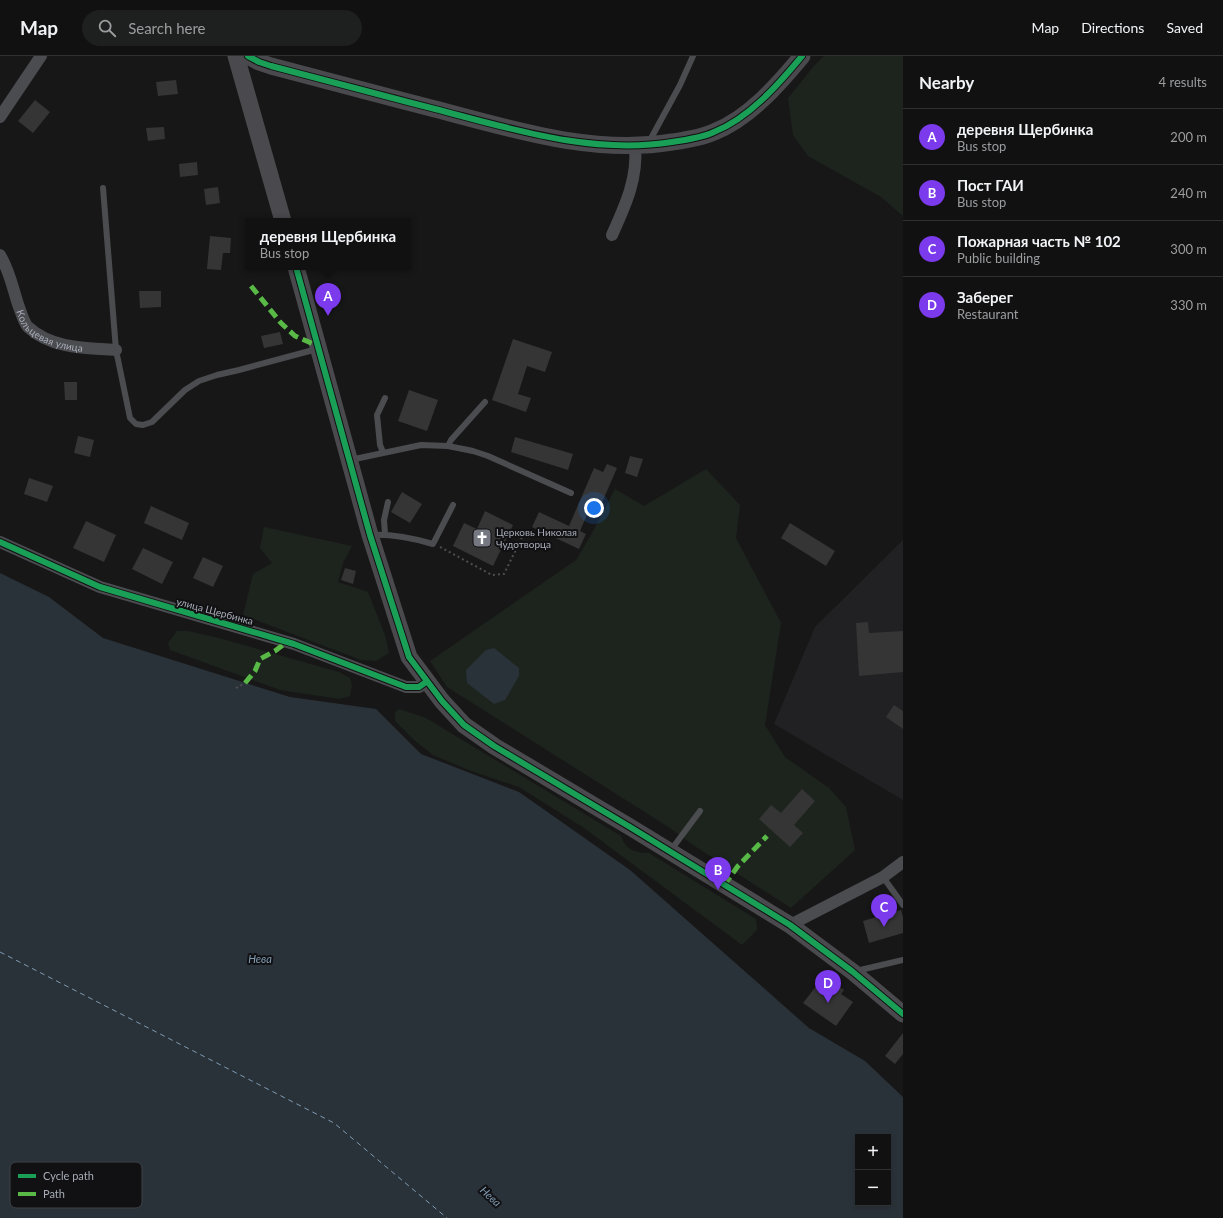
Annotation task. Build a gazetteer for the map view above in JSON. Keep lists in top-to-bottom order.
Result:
{
  "streets": {
    "street": ["Кольцевая улица", "улица Щербинка"]
  },
  "water": ["Нева"],
  "places": {
    "church": ["Церковь Николая Чудотворца"]
  },
  "legend": ["Cycle path", "Path"],
  "page": {
    "header": "Map",
    "search": "Search here",
    "nav": ["Map", "Directions", "Saved"],
    "heading": ["Nearby", "4 results"],
    "list": [
      {
        "mark": "A",
        "name": "деревня Щербинка",
        "note": "Bus stop",
        "value": "200 m"
      },
      {
        "mark": "B",
        "name": "Пост ГАИ",
        "note": "Bus stop",
        "value": "240 m"
      },
      {
        "mark": "C",
        "name": "Пожарная часть № 102",
        "note": "Public building",
        "value": "300 m"
      },
      {
        "mark": "D",
        "name": "Заберег",
        "note": "Restaurant",
        "value": "330 m"
      }
    ],
    "popup": ["деревня Щербинка", "Bus stop"],
    "pins": [
      "A",
      "B",
      "C",
      "D"
    ],
    "map_buttons": ["+", "−"]
  }
}
